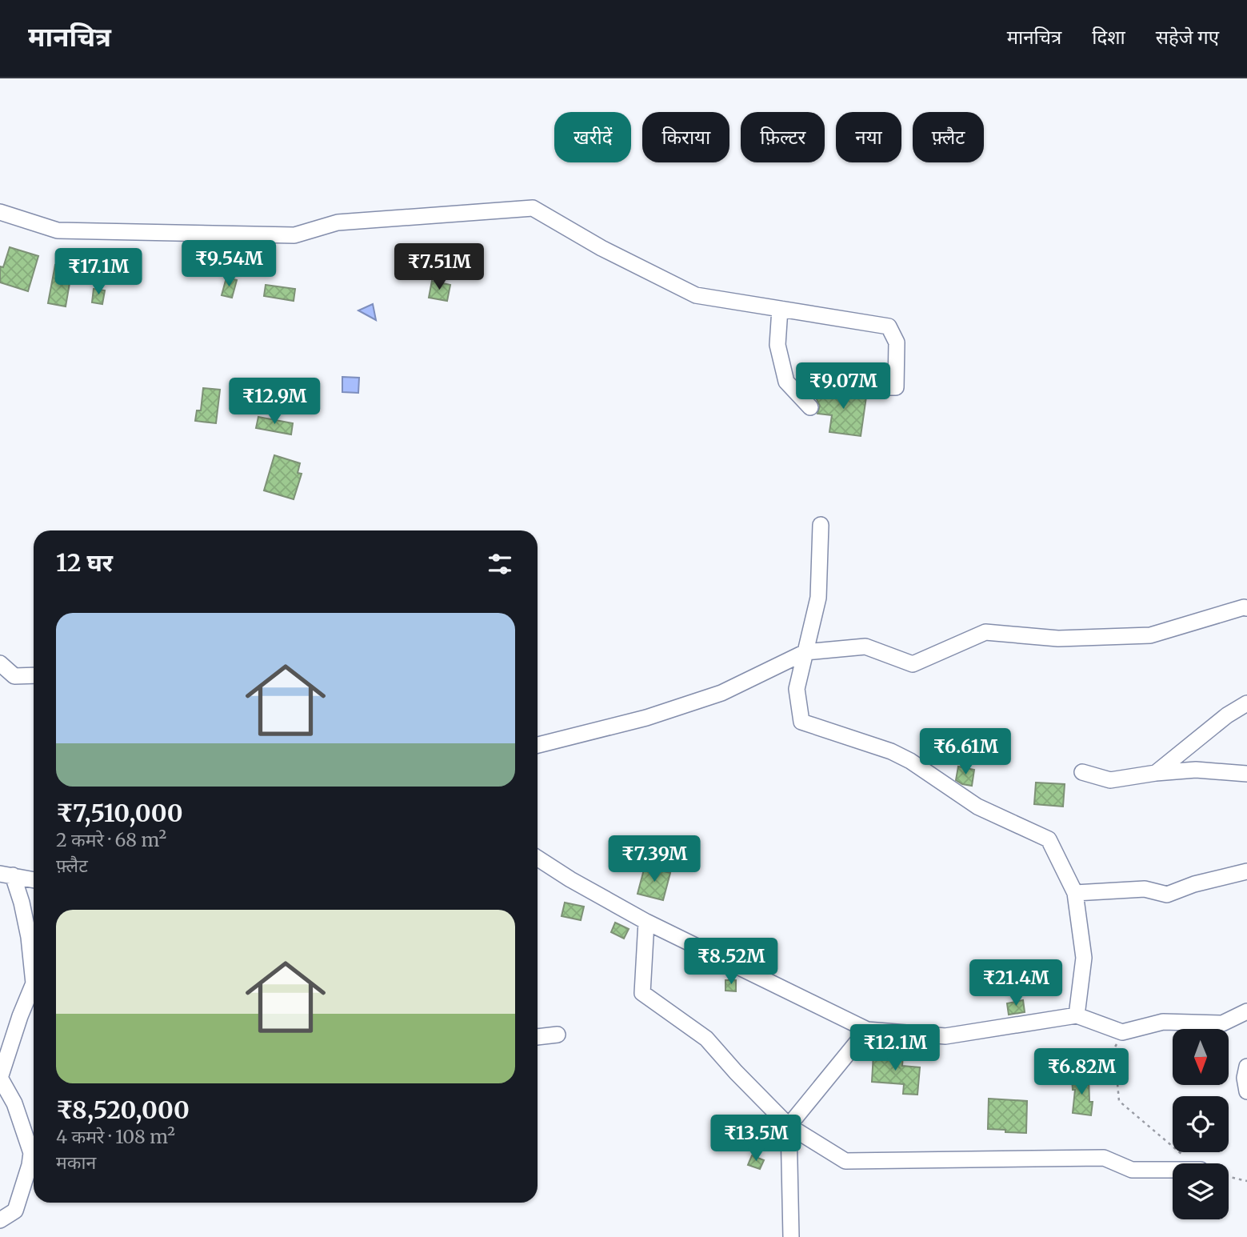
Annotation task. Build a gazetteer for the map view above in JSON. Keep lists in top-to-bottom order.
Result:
{
  "north": "bottom",
  "page": {
    "header": "मानचित्र",
    "nav": ["मानचित्र", "दिशा", "सहेजे गए"],
    "chip": [
      "खरीदें",
      "किराया",
      "फ़िल्टर",
      "नया",
      "फ़्लैट"
    ],
    "price": [
      "₹9.54M",
      "₹7.51M",
      "₹17.1M",
      "₹9.07M",
      "₹12.9M",
      "₹6.61M",
      "₹7.39M",
      "₹8.52M",
      "₹21.4M",
      "₹12.1M",
      "₹6.82M",
      "₹13.5M"
    ],
    "heading": "12 घर",
    "list": [
      {
        "name": "₹7,510,000",
        "note": "2 कमरे · 68 m² · फ़्लैट"
      },
      {
        "name": "₹8,520,000",
        "note": "4 कमरे · 108 m² · मकान"
      }
    ]
  }
}
